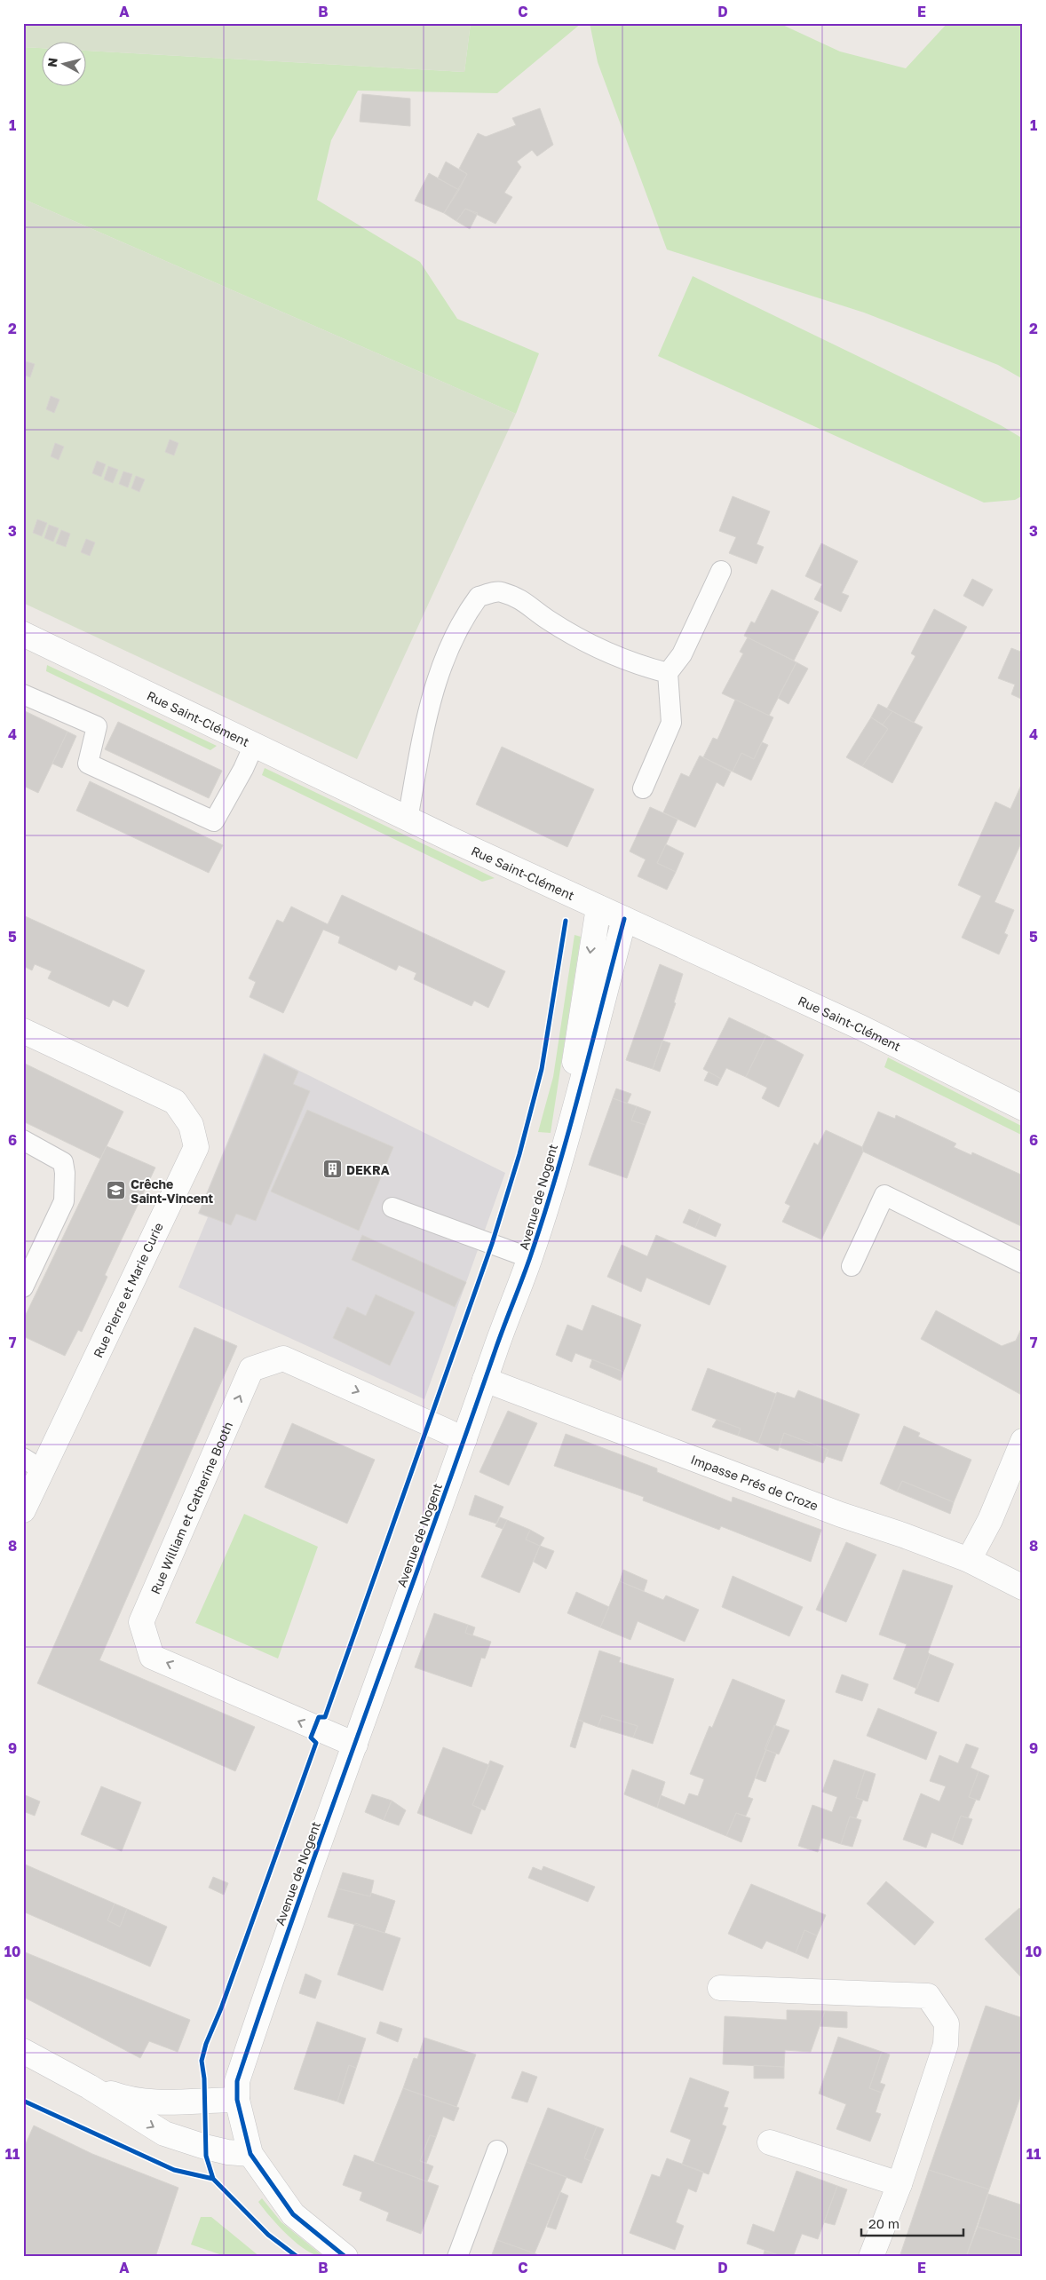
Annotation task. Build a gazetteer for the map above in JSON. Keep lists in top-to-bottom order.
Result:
{
  "streets": {
    "street": [
      "Rue Saint-Clément",
      "Avenue de Nogent",
      "Rue Pierre et Marie Curie",
      "Impasse Prés de Croze",
      "Rue William et Catherine Booth"
    ]
  },
  "crossings": [
    ["Rue Saint-Clément", "Avenue de Nogent"],
    ["Avenue de Nogent", "Impasse Prés de Croze"],
    ["Avenue de Nogent", "Rue William et Catherine Booth"]
  ],
  "places": {
    "building": ["DEKRA"],
    "school or university": ["Crêche Saint-Vincent"]
  },
  "scale_bar": "20 m",
  "north": "left",
  "grid": {
    "columns": [
      "A",
      "B",
      "C",
      "D",
      "E"
    ],
    "rows": [
      "1",
      "2",
      "3",
      "4",
      "5",
      "6",
      "7",
      "8",
      "9",
      "10",
      "11"
    ]
  }
}
